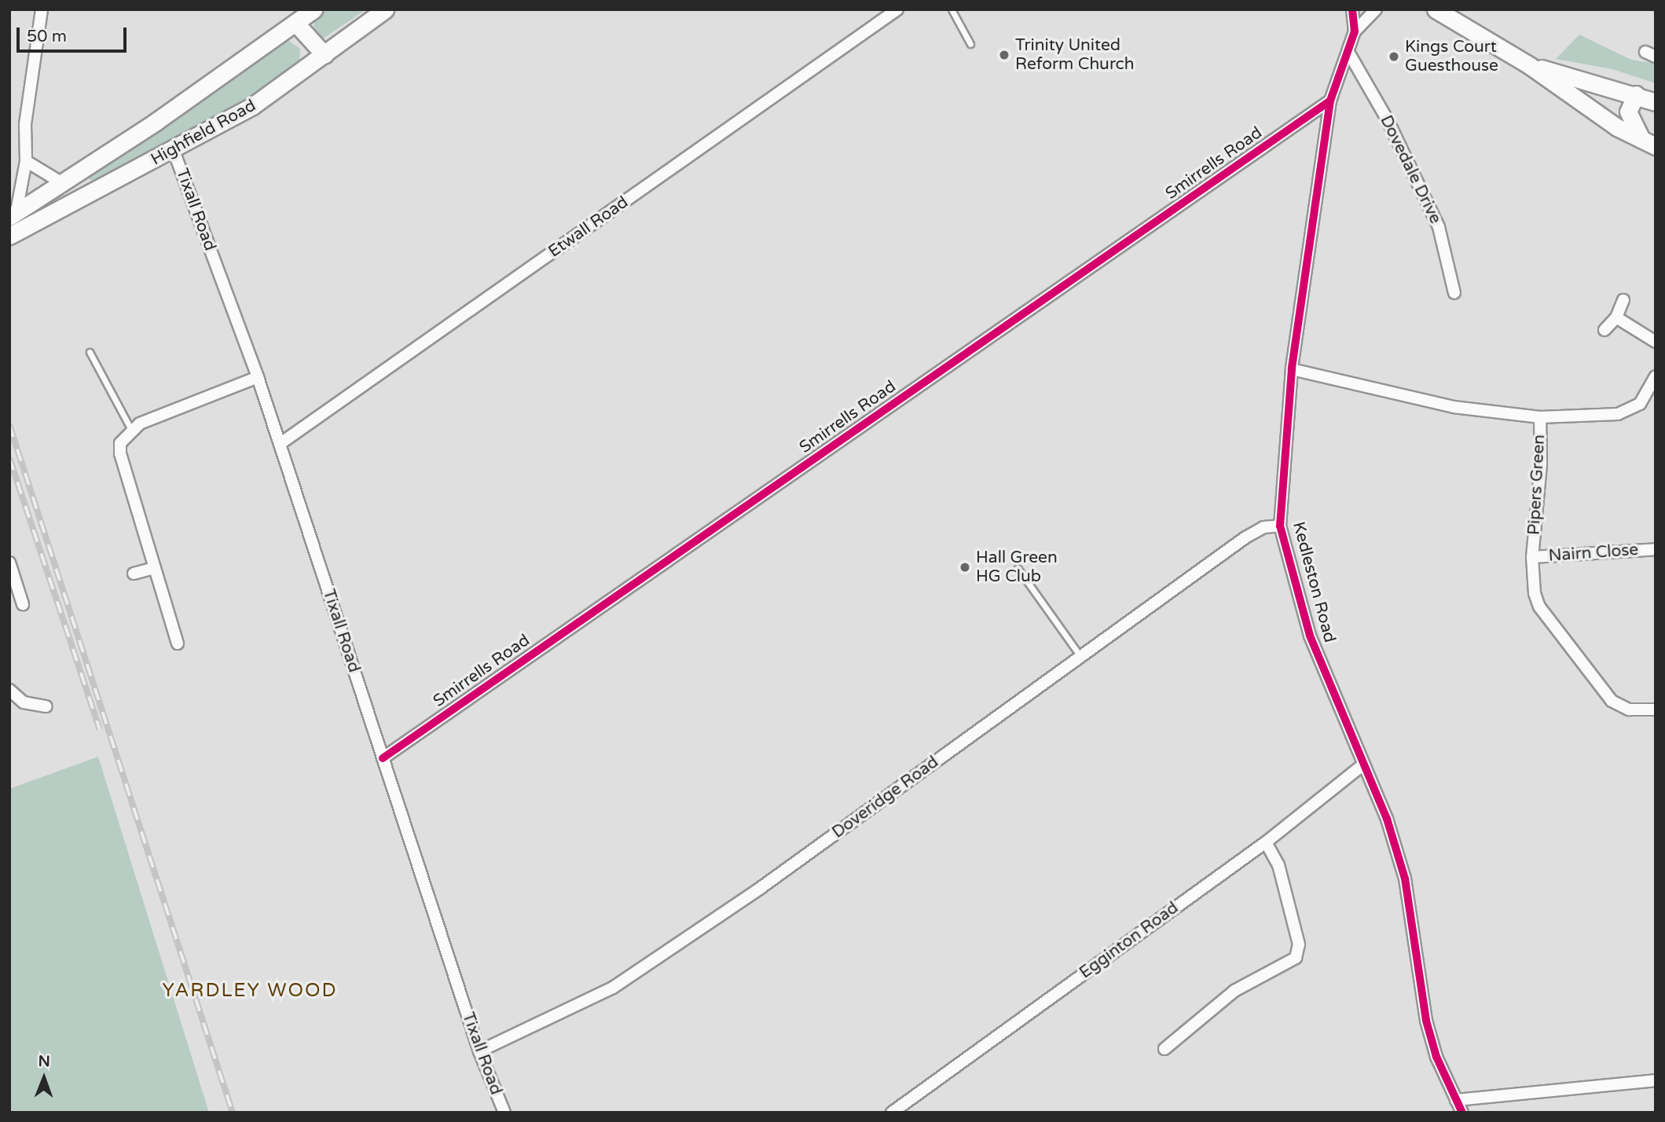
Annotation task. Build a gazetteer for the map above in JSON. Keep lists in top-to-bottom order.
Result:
{
  "streets": {
    "street": [
      "Highfield Road",
      "Smirrells Road",
      "Dovedale Drive",
      "Tixall Road",
      "Etwall Road",
      "Pipers Green",
      "Nairn Close",
      "Kedleston Road",
      "Doveridge Road",
      "Egginton Road"
    ]
  },
  "crossings": [
    ["Highfield Road", "Tixall Road"],
    ["Smirrells Road", "Tixall Road"],
    ["Smirrells Road", "Kedleston Road"],
    ["Dovedale Drive", "Kedleston Road"],
    ["Tixall Road", "Etwall Road"],
    ["Tixall Road", "Doveridge Road"],
    ["Pipers Green", "Nairn Close"],
    ["Pipers Green", "Kedleston Road"],
    ["Kedleston Road", "Doveridge Road"],
    ["Kedleston Road", "Egginton Road"]
  ],
  "districts": ["YARDLEY WOOD"],
  "places": ["Trinity United Reform Church", "Kings Court Guesthouse", "Hall Green HG Club"],
  "scale_bar": "50 m",
  "north": "top"
}
